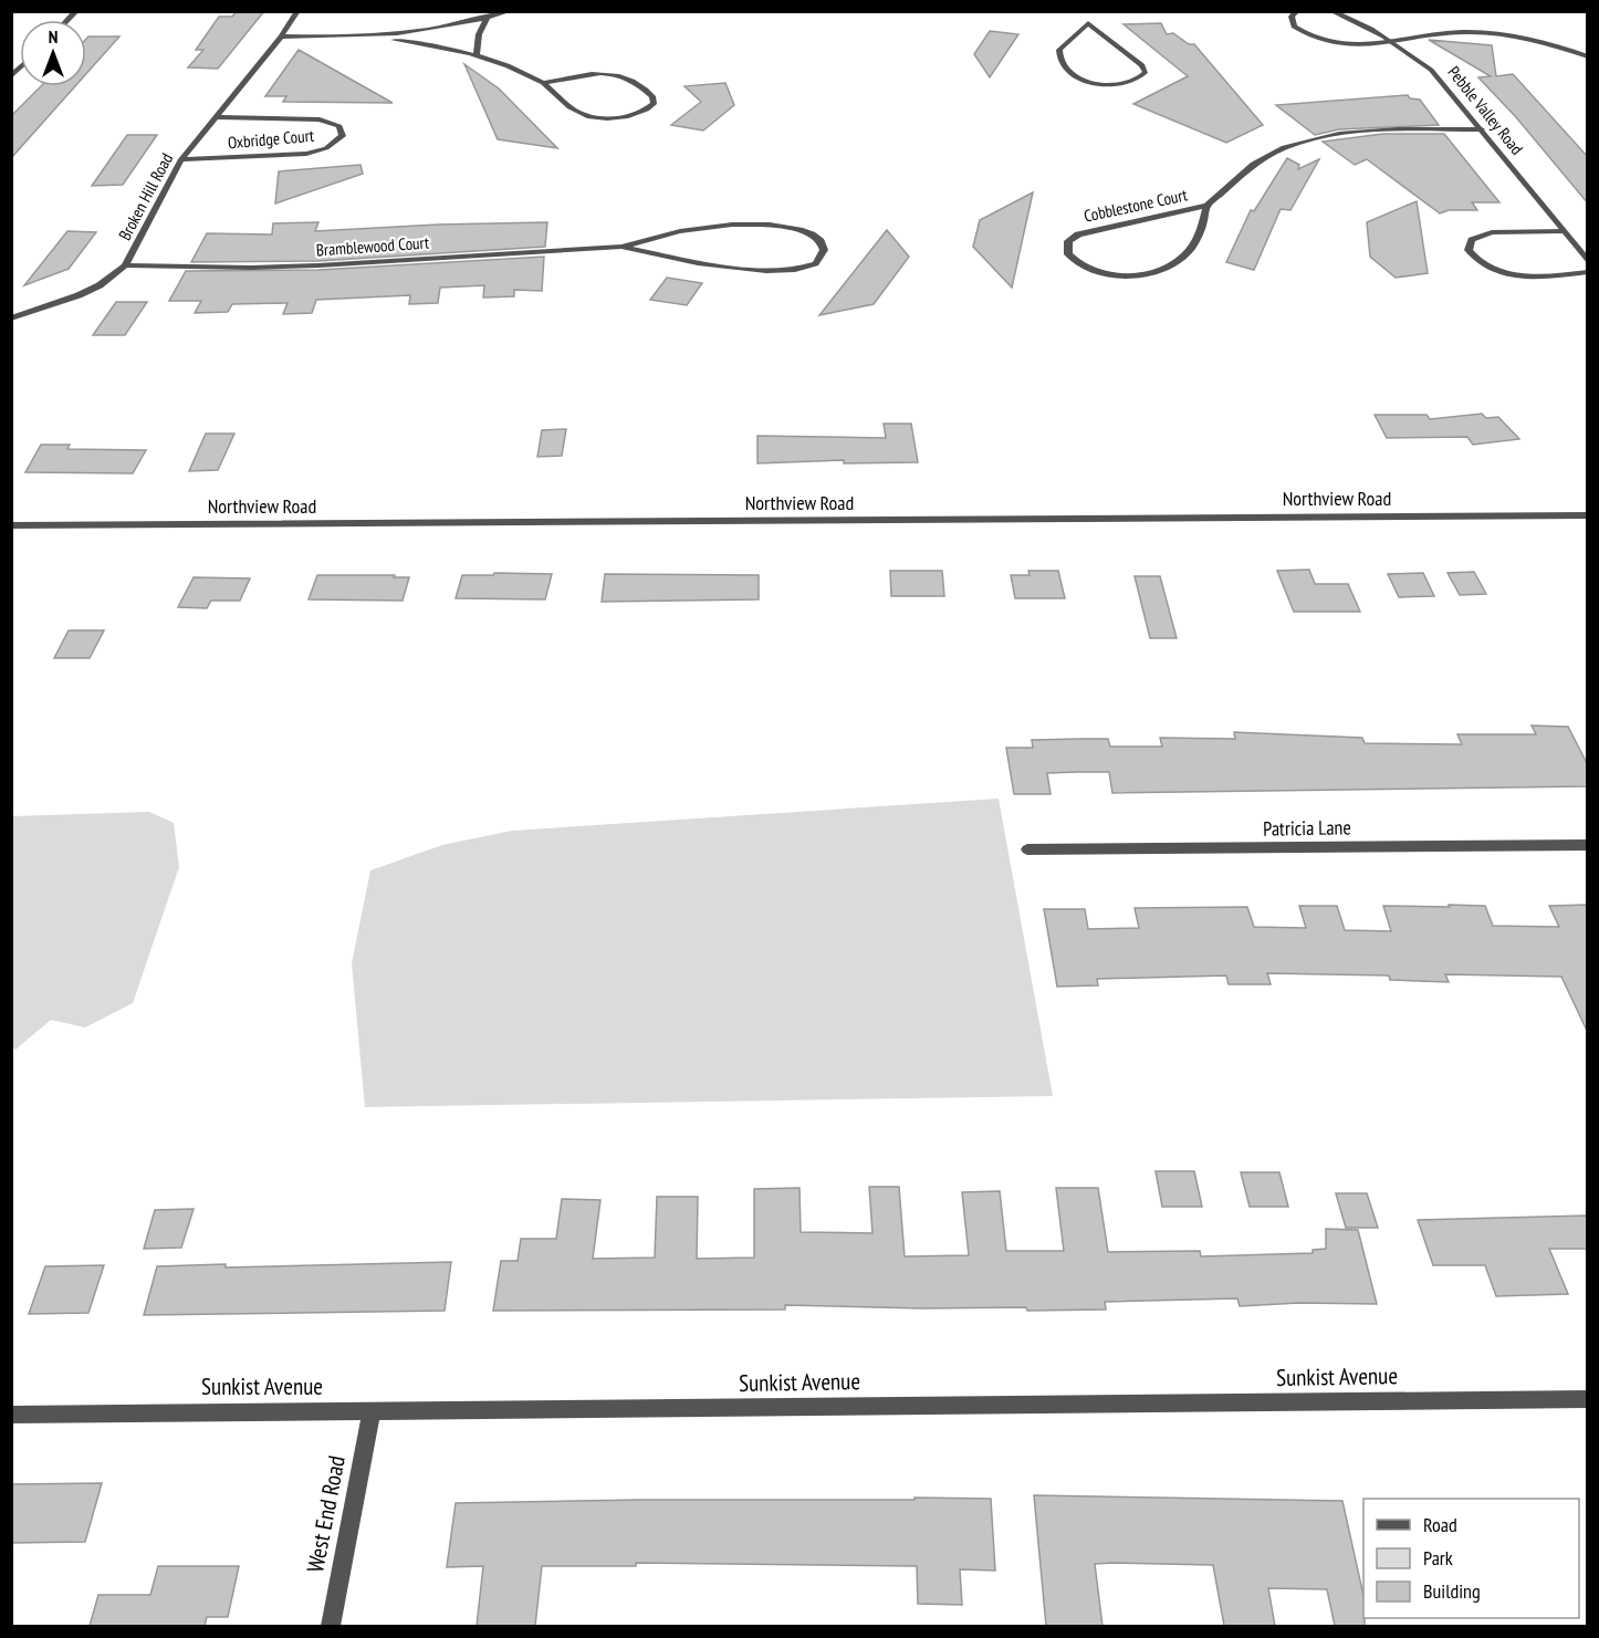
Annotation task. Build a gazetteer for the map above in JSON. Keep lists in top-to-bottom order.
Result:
{
  "streets": {
    "street": [
      "Pebble Valley Road",
      "Oxbridge Court",
      "Broken Hill Road",
      "Cobblestone Court",
      "Bramblewood Court",
      "Northview Road",
      "Patricia Lane",
      "Sunkist Avenue",
      "West End Road"
    ]
  },
  "crossings": [
    ["Pebble Valley Road", "Cobblestone Court"],
    ["Oxbridge Court", "Broken Hill Road"],
    ["Broken Hill Road", "Bramblewood Court"],
    ["Sunkist Avenue", "West End Road"]
  ],
  "legend": ["Road", "Park", "Building"],
  "north": "top"
}
